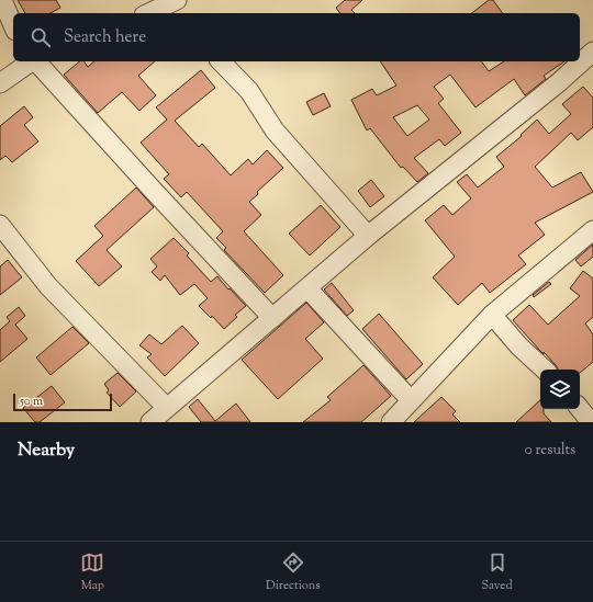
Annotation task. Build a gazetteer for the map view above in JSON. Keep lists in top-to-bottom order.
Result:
{
  "scale_bar": "50 m",
  "page": {
    "search": "Search here",
    "scale": "50 m",
    "heading": ["Nearby", "0 results"],
    "nav": ["Map", "Directions", "Saved"]
  }
}
